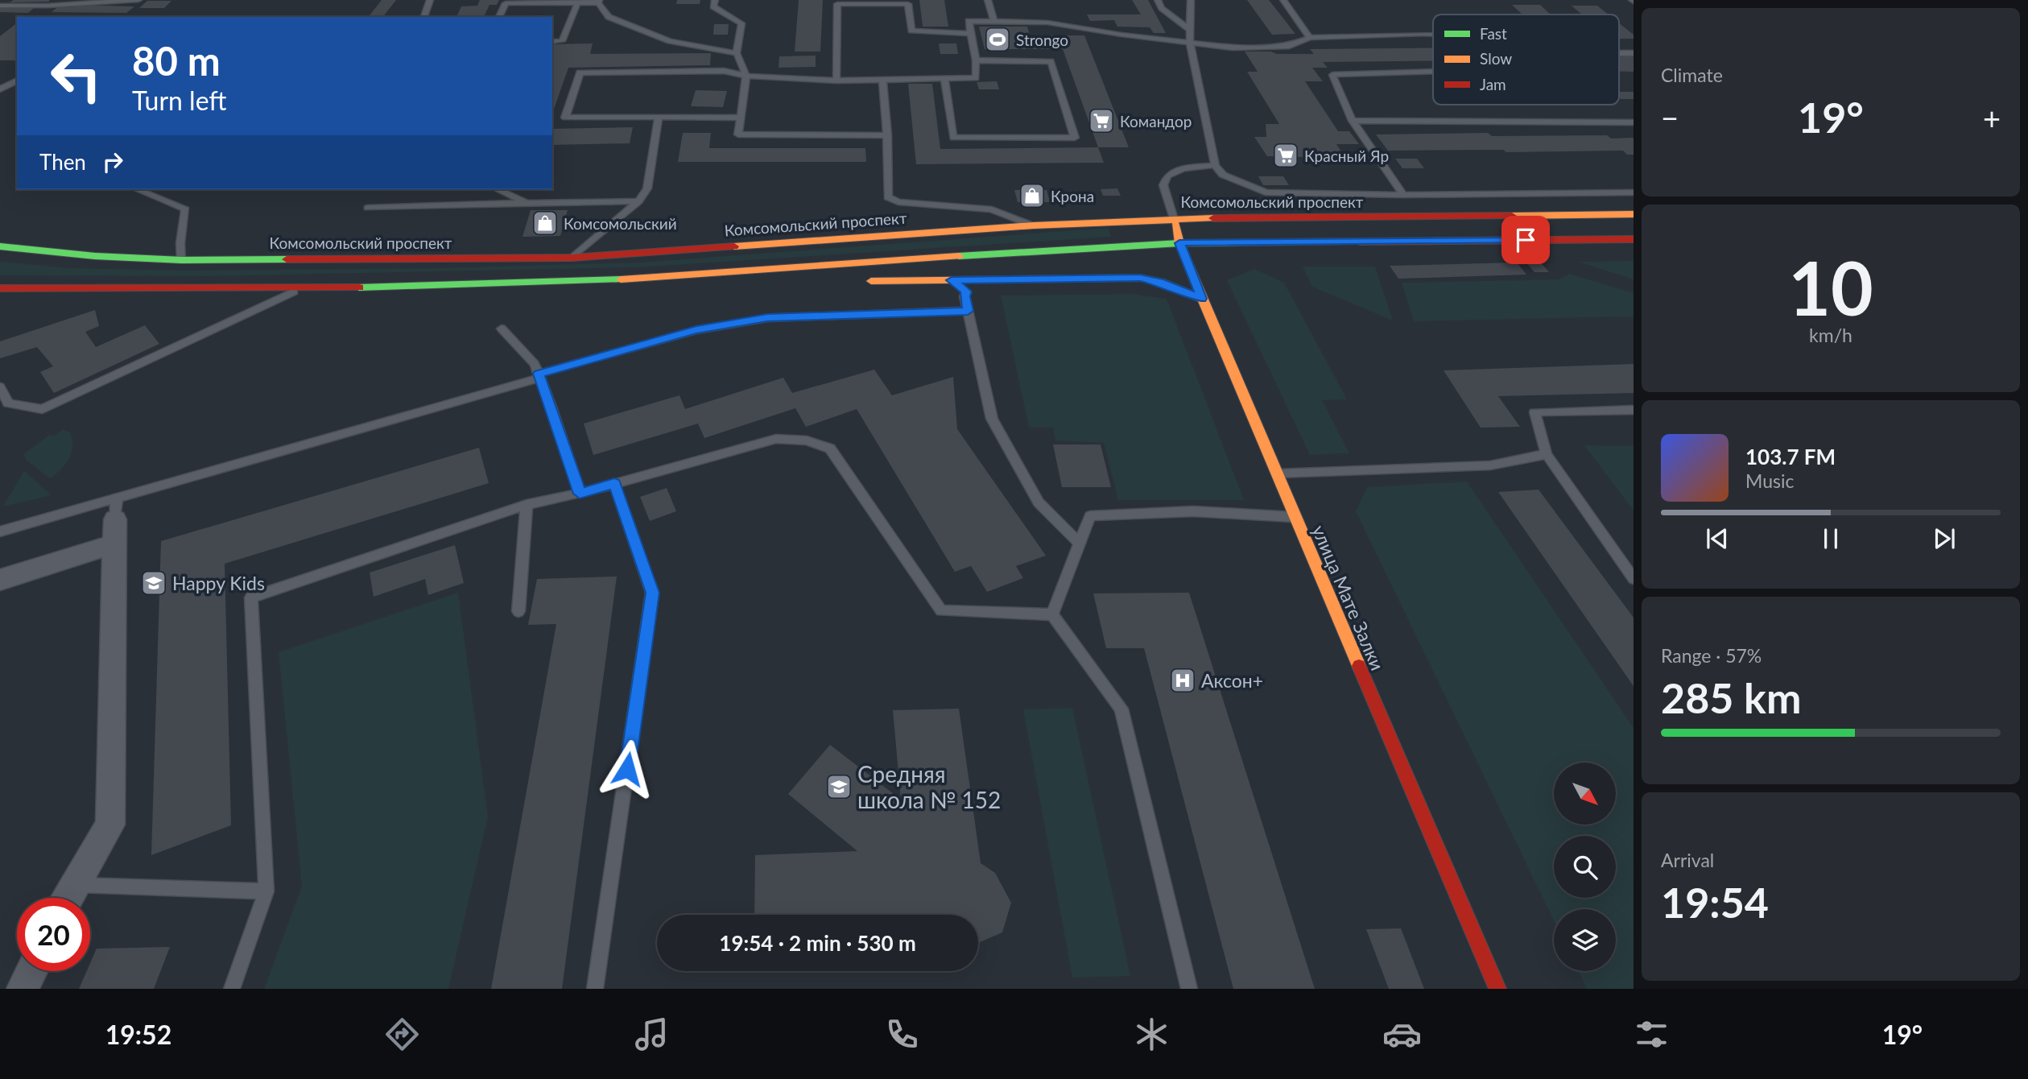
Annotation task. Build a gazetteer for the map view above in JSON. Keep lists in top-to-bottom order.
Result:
{
  "streets": {
    "main road": ["Комсомольский проспект", "улица Мате Залки"]
  },
  "crossings": [
    ["Комсомольский проспект", "улица Мате Залки"]
  ],
  "places": {
    "sports": ["Strongo"],
    "supermarket": ["Командор", "Красный Яр"],
    "shop": ["Крона", "Комсомольский"],
    "school or university": ["Happy Kids", "Средняя школа № 152"],
    "hospital": ["Аксон+"]
  },
  "legend": ["Fast", "Slow", "Jam"],
  "north": "bottom right",
  "page": {
    "tile": [
      "Climate",
      ["10", "km/h"],
      ["Range · 57%", "285 km"],
      ["Arrival", "19:54"]
    ],
    "turn": ["80 m", "Turn left"],
    "heat": ["−", "19°", "+"],
    "then": "Then",
    "song": ["103.7 FM", "Music"],
    "limit": "20",
    "trip": "19:54 · 2 min · 530 m",
    "tabs": ["19:52", "19°"]
  }
}
